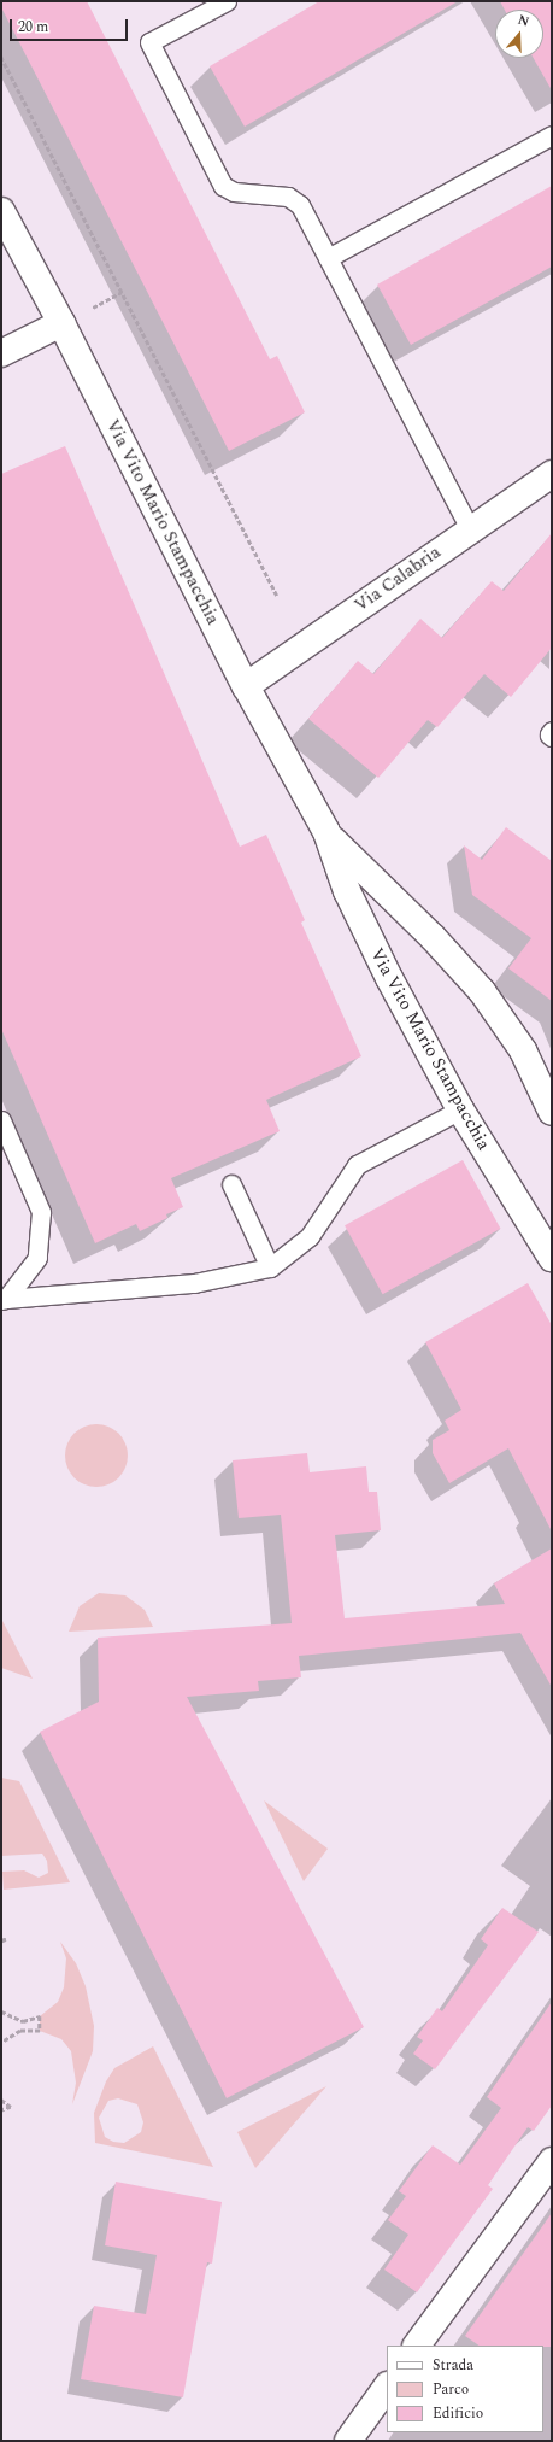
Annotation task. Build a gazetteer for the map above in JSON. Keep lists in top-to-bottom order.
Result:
{
  "streets": {
    "street": ["Via Vito Mario Stampacchia", "Via Calabria"]
  },
  "crossings": [
    ["Via Vito Mario Stampacchia", "Via Calabria"]
  ],
  "legend": ["Strada", "Parco", "Edificio"],
  "scale_bar": "20 m",
  "north": "top"
}
